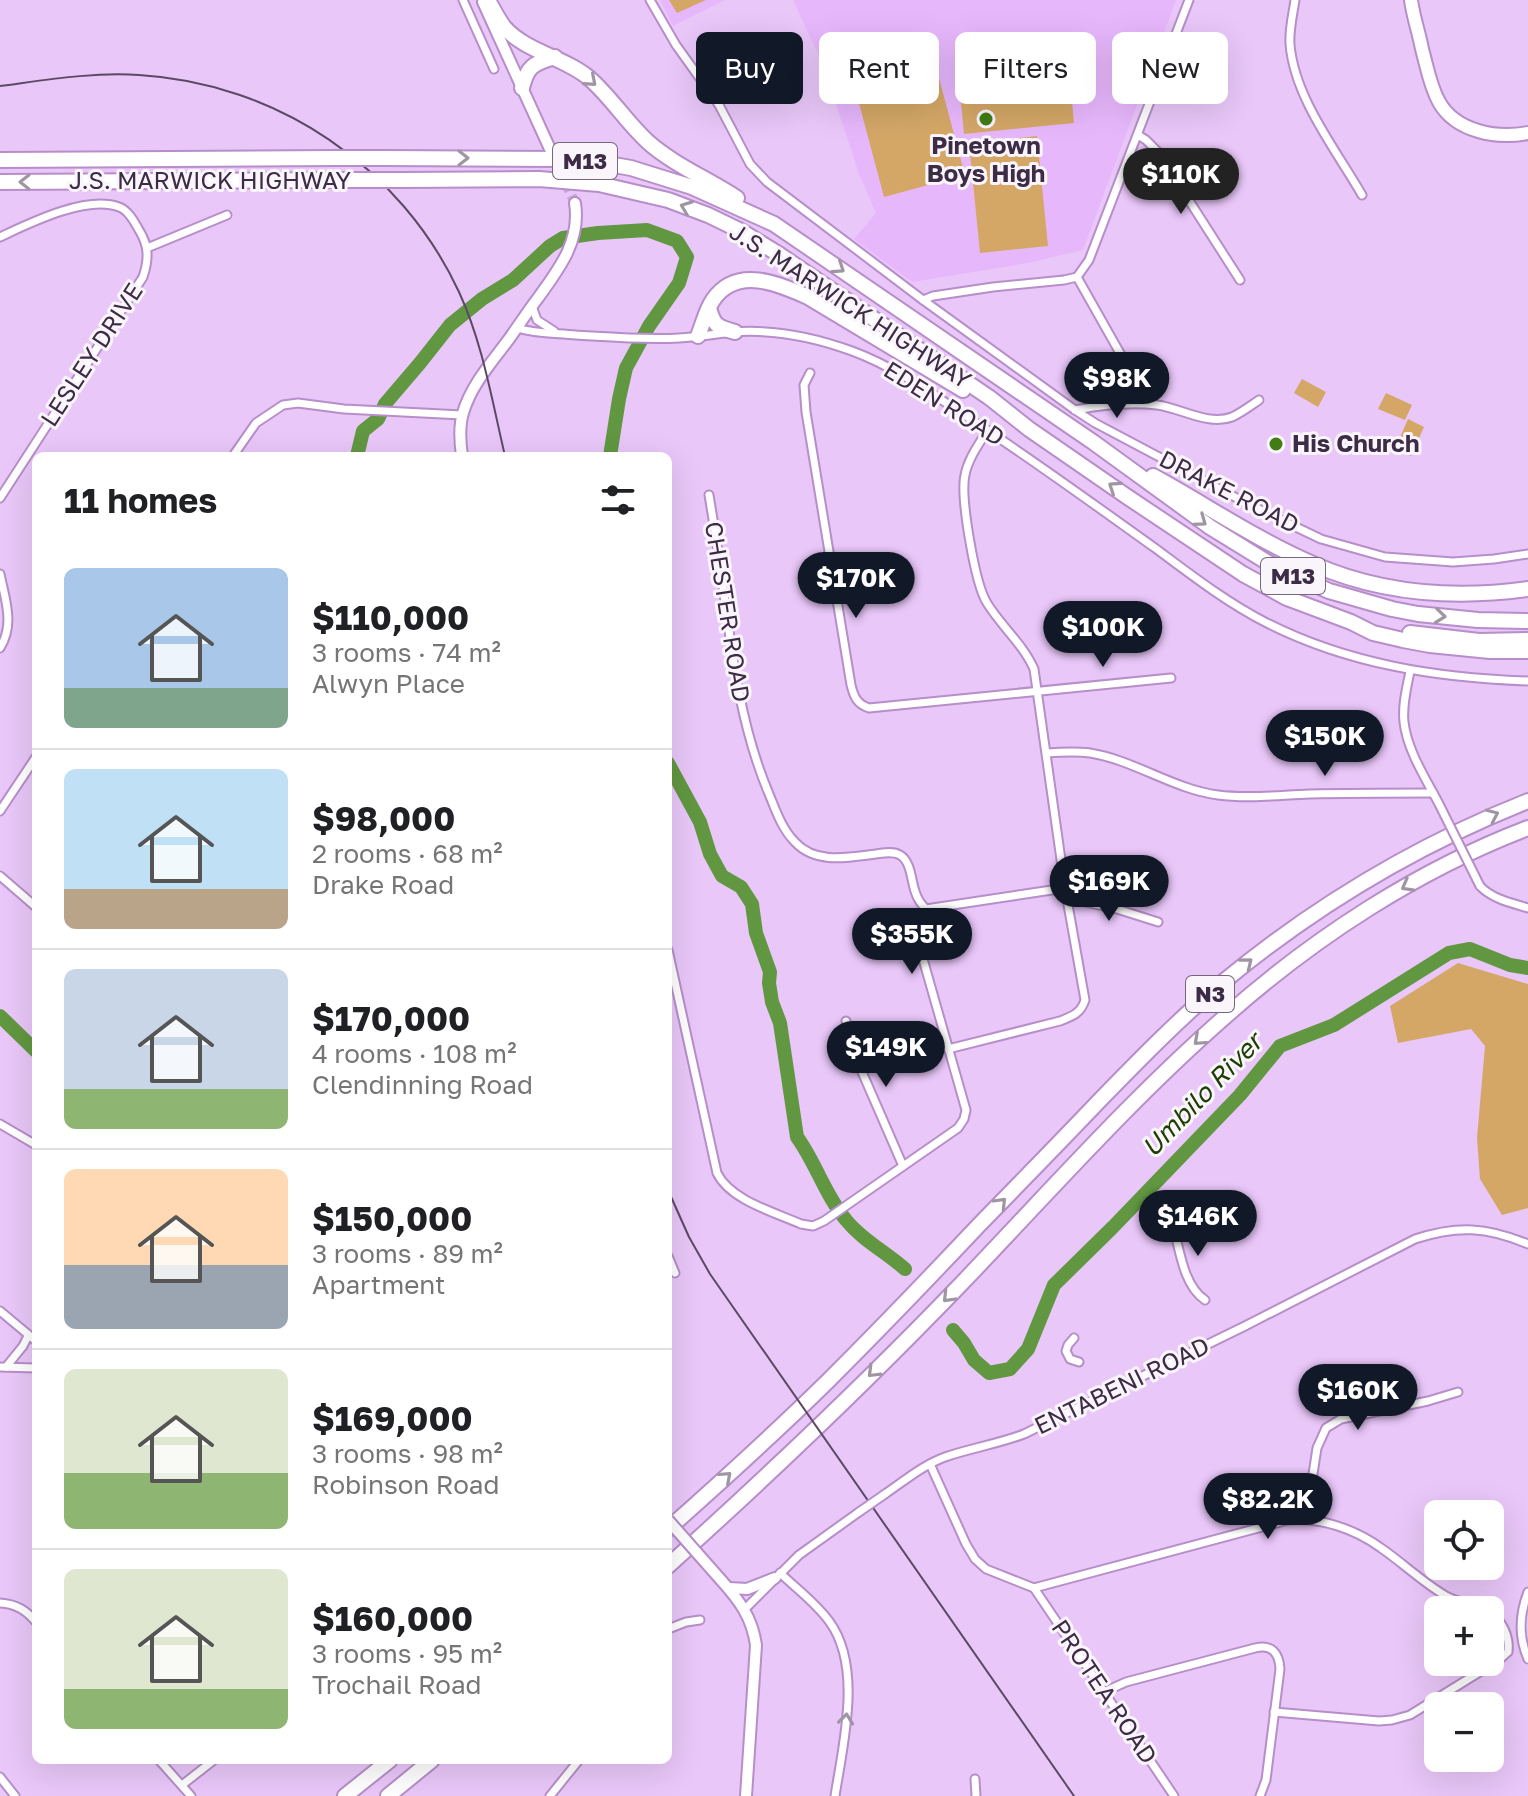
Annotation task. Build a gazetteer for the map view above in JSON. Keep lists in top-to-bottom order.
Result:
{
  "streets": {
    "highway": ["M13", "J.S. MARWICK HIGHWAY", "N3"],
    "street": [
      "LESLEY DRIVE",
      "EDEN ROAD",
      "DRAKE ROAD",
      "CHESTER ROAD",
      "ENTABENI ROAD",
      "PROTEA ROAD"
    ]
  },
  "crossings": [
    ["M13", "J.S. MARWICK HIGHWAY"]
  ],
  "water": ["Umbilo River"],
  "places": ["Pinetown Boys High", "His Church"],
  "page": {
    "chip": [
      "Buy",
      "Rent",
      "Filters",
      "New"
    ],
    "price": [
      "$110K",
      "$98K",
      "$170K",
      "$100K",
      "$150K",
      "$169K",
      "$355K",
      "$149K",
      "$146K",
      "$160K",
      "$82.2K"
    ],
    "heading": "11 homes",
    "list": [
      {
        "name": "$110,000",
        "note": "3 rooms · 74 m² · Alwyn Place"
      },
      {
        "name": "$98,000",
        "note": "2 rooms · 68 m² · Drake Road"
      },
      {
        "name": "$170,000",
        "note": "4 rooms · 108 m² · Clendinning Road"
      },
      {
        "name": "$150,000",
        "note": "3 rooms · 89 m² · Apartment"
      },
      {
        "name": "$169,000",
        "note": "3 rooms · 98 m² · Robinson Road"
      },
      {
        "name": "$160,000",
        "note": "3 rooms · 95 m² · Trochail Road"
      }
    ],
    "map_buttons": ["+", "−"]
  }
}
